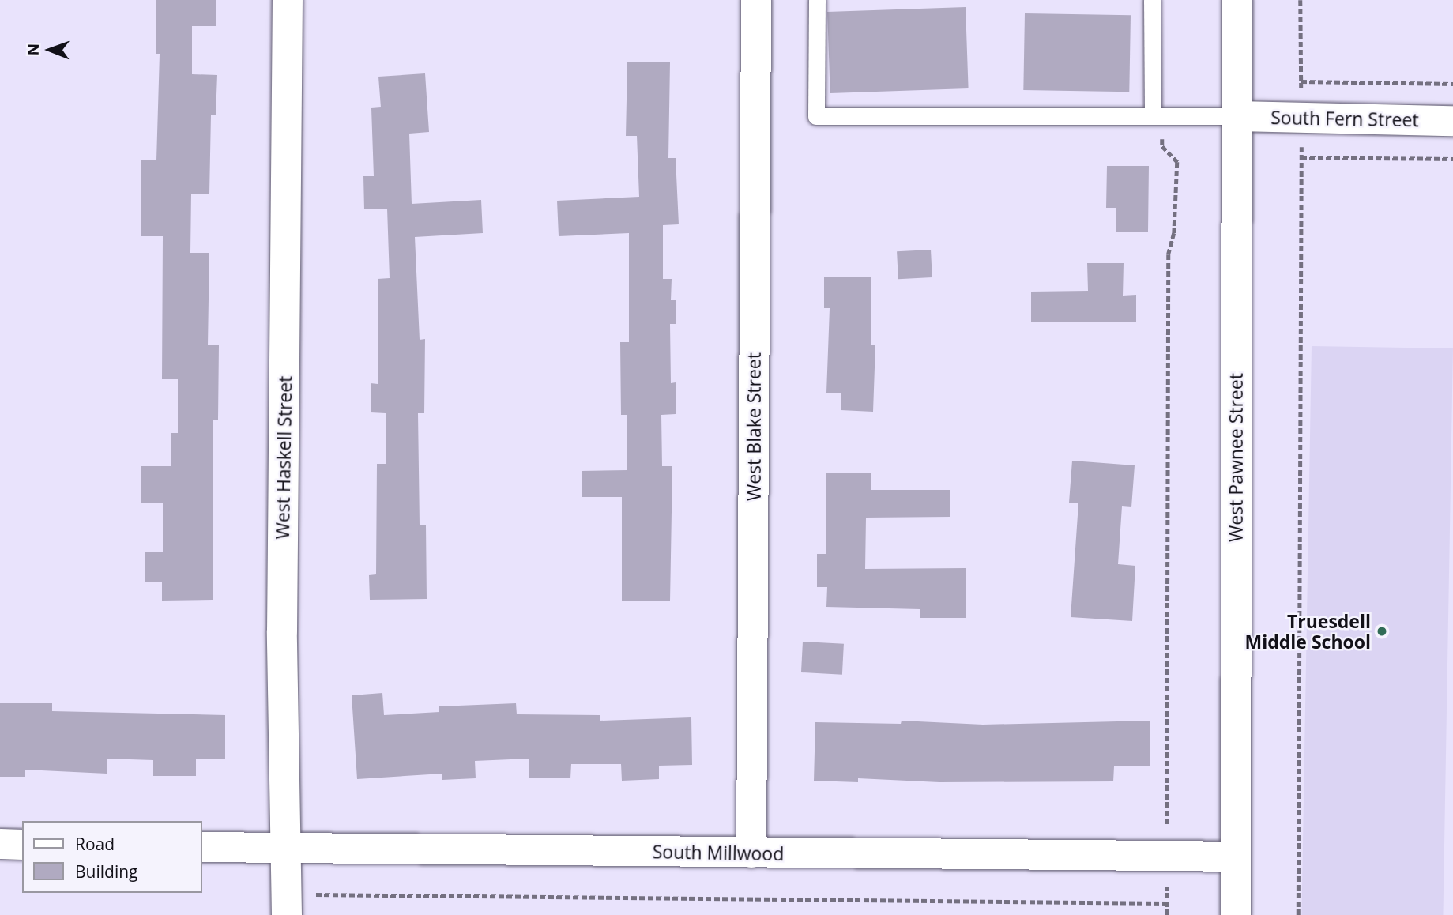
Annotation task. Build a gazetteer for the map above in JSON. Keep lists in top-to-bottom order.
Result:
{
  "streets": {
    "street": [
      "South Fern Street",
      "West Blake Street",
      "West Haskell Street",
      "West Pawnee Street",
      "South Millwood"
    ]
  },
  "crossings": [
    ["South Fern Street", "West Pawnee Street"],
    ["West Blake Street", "South Millwood"],
    ["West Haskell Street", "South Millwood"],
    ["West Pawnee Street", "South Millwood"]
  ],
  "places": ["Truesdell Middle School"],
  "legend": ["Road", "Building"],
  "north": "left"
}
